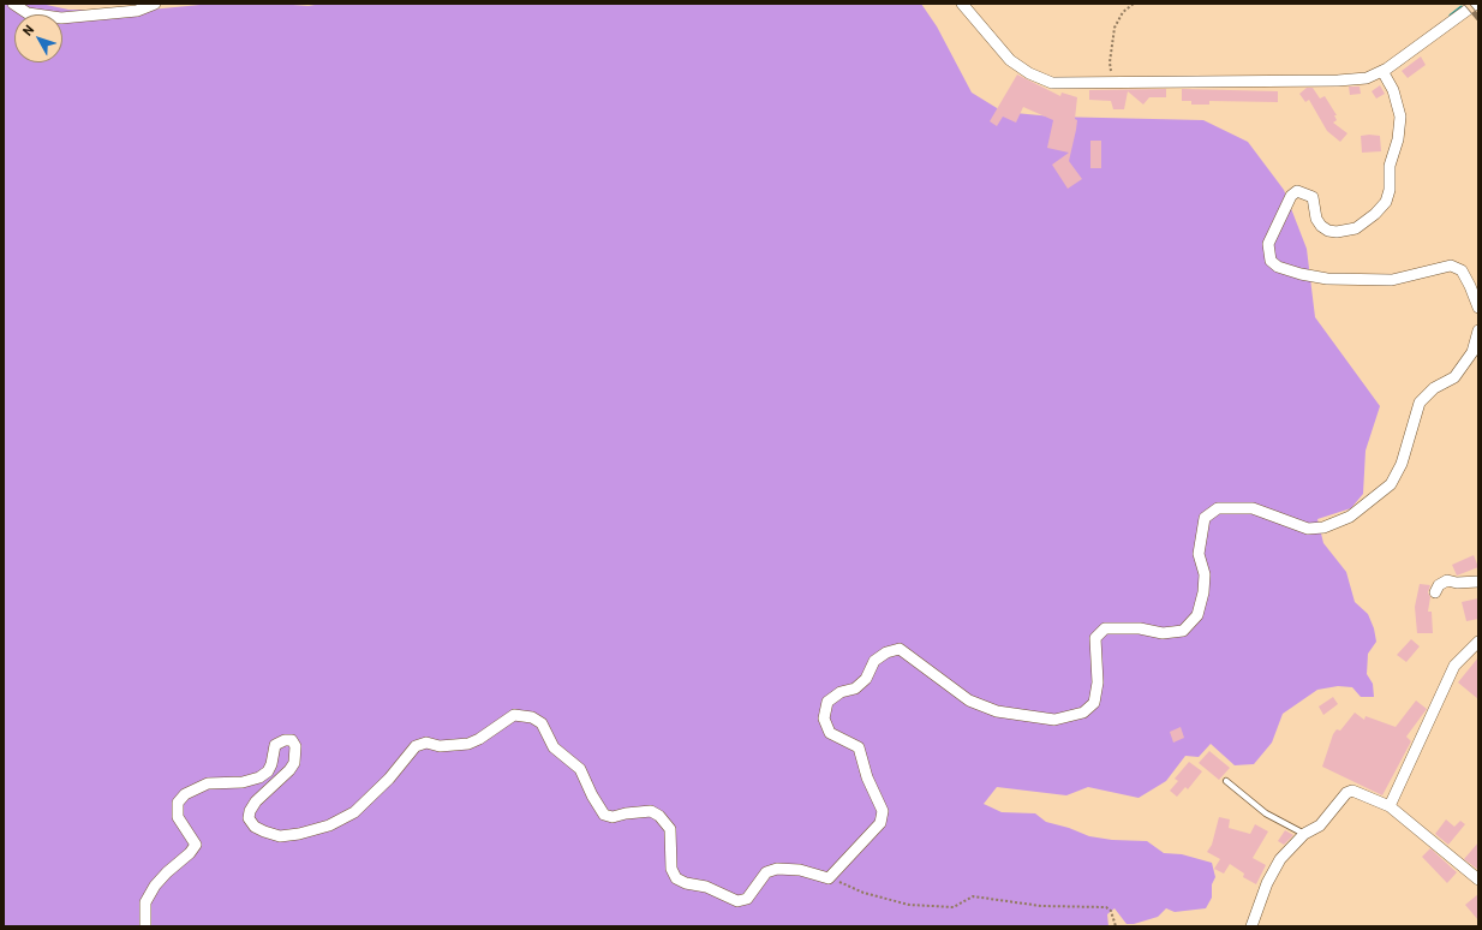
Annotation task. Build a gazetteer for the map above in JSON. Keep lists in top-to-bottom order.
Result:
{
  "north": "top left"
}
